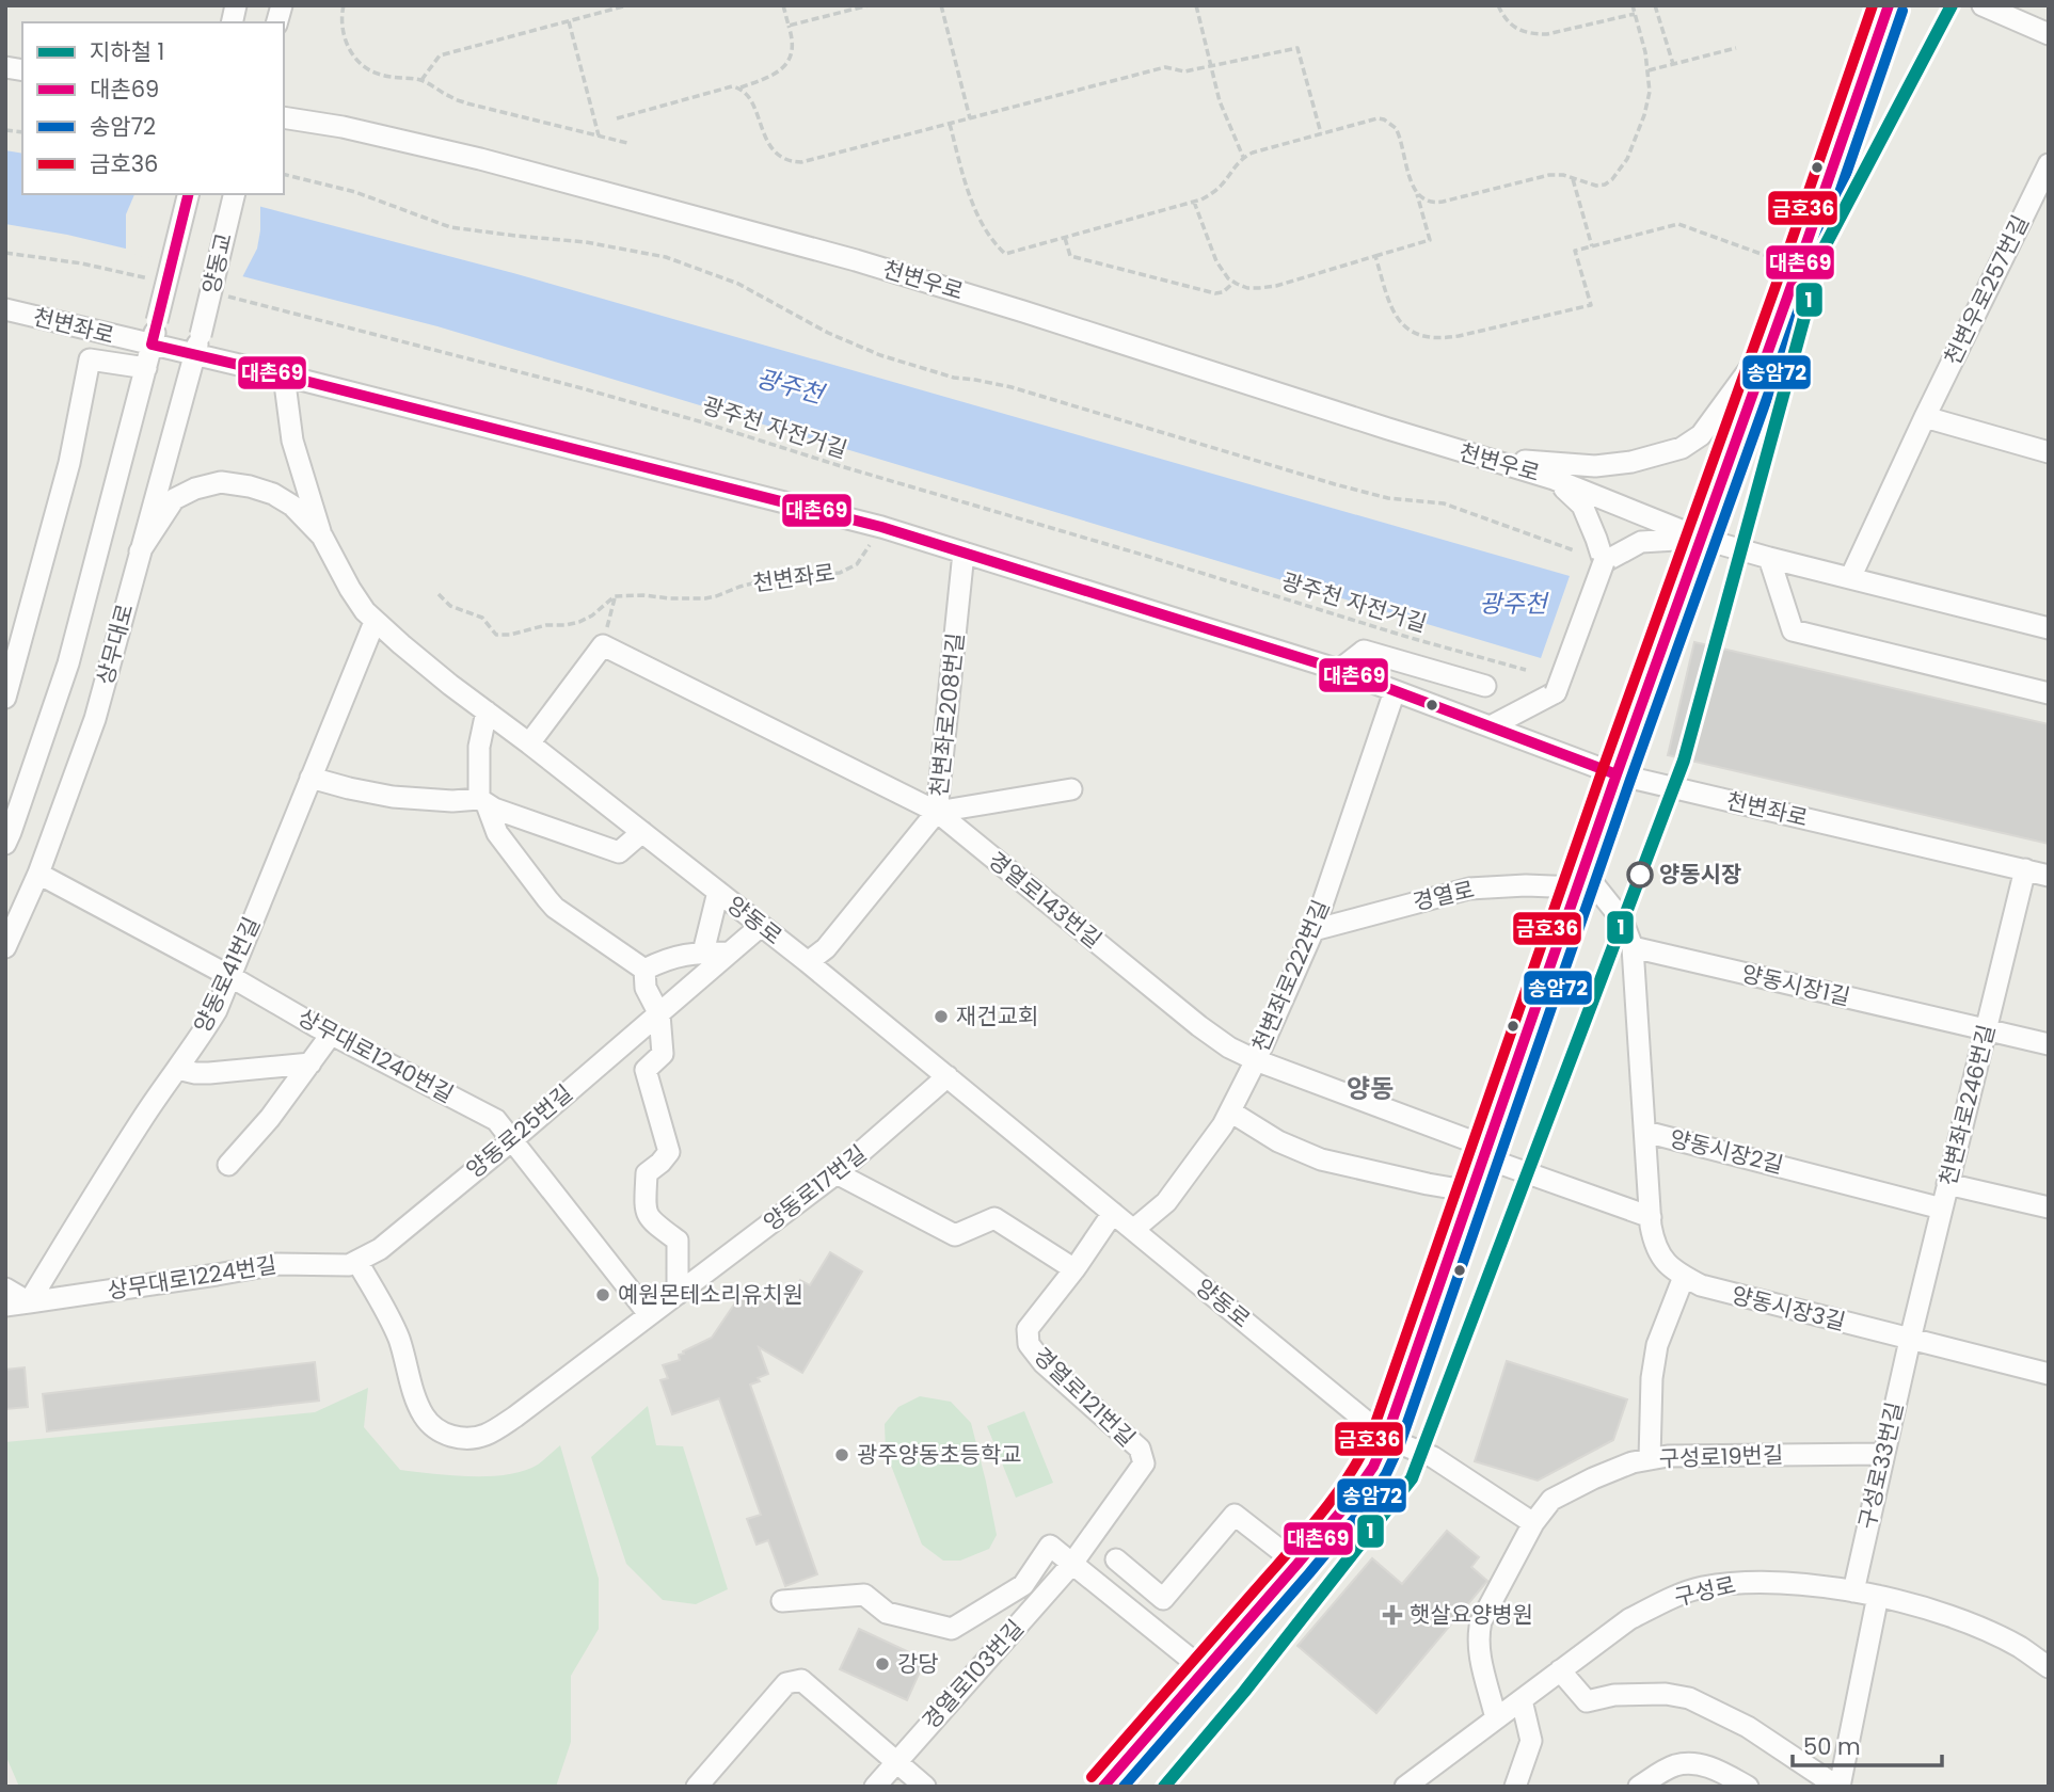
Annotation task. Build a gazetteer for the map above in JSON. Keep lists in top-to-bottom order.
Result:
{
  "streets": {
    "street": [
      "양동교",
      "천변우로",
      "천변우로257번길",
      "천변좌로",
      "상무대로",
      "천변좌로208번길",
      "경열로",
      "경열로143번길",
      "양동로",
      "양동로41번길",
      "천변좌로222번길",
      "양동시장1길",
      "상무대로1240번길",
      "천변좌로246번길",
      "양동로25번길",
      "양동시장2길",
      "양동로17번길",
      "상무대로1224번길",
      "양동시장3길",
      "경열로121번길",
      "구성로19번길",
      "구성로33번길",
      "구성로",
      "경열로103번길"
    ],
    "path": ["광주천 자전거길"]
  },
  "crossings": [
    ["양동교", "상무대로"],
    ["천변우로", "천변우로257번길"],
    ["천변좌로", "상무대로"],
    ["천변좌로", "천변좌로208번길"],
    ["천변좌로", "천변좌로222번길"],
    ["천변좌로", "천변좌로246번길"],
    ["상무대로", "양동로"],
    ["상무대로", "상무대로1240번길"],
    ["천변좌로208번길", "경열로143번길"],
    ["천변좌로208번길", "양동로"],
    ["경열로", "천변좌로222번길"],
    ["경열로143번길", "천변좌로222번길"],
    ["경열로143번길", "양동시장3길"],
    ["양동로", "양동로41번길"],
    ["양동로", "천변좌로222번길"],
    ["양동로", "양동로25번길"],
    ["양동로", "양동로17번길"],
    ["양동로41번길", "상무대로1240번길"],
    ["양동로41번길", "상무대로1224번길"],
    ["양동시장1길", "천변좌로246번길"],
    ["양동시장1길", "양동시장2길"],
    ["상무대로1240번길", "양동로25번길"],
    ["상무대로1240번길", "양동로17번길"],
    ["천변좌로246번길", "양동시장2길"],
    ["천변좌로246번길", "양동시장3길"],
    ["천변좌로246번길", "구성로33번길"],
    ["양동로25번길", "상무대로1224번길"],
    ["양동시장2길", "양동시장3길"],
    ["양동로17번길", "상무대로1224번길"],
    ["양동시장3길", "구성로33번길"],
    ["경열로121번길", "경열로103번길"],
    ["구성로19번길", "구성로33번길"],
    ["구성로19번길", "구성로"],
    ["구성로33번길", "구성로"]
  ],
  "districts": ["양동"],
  "water": ["광주천"],
  "places": {
    "other": [
      "양동시장",
      "재건교회",
      "예원몬테소리유치원",
      "광주양동초등학교",
      "강당"
    ],
    "health": ["햇살요양병원"]
  },
  "lines": [
    "metro line 1",
    "transit line 대촌69",
    "transit line 금호36",
    "transit line 송암72"
  ],
  "legend": [
    "지하철 1",
    "대촌69",
    "송암72",
    "금호36"
  ],
  "scale_bar": "50 m"
}
